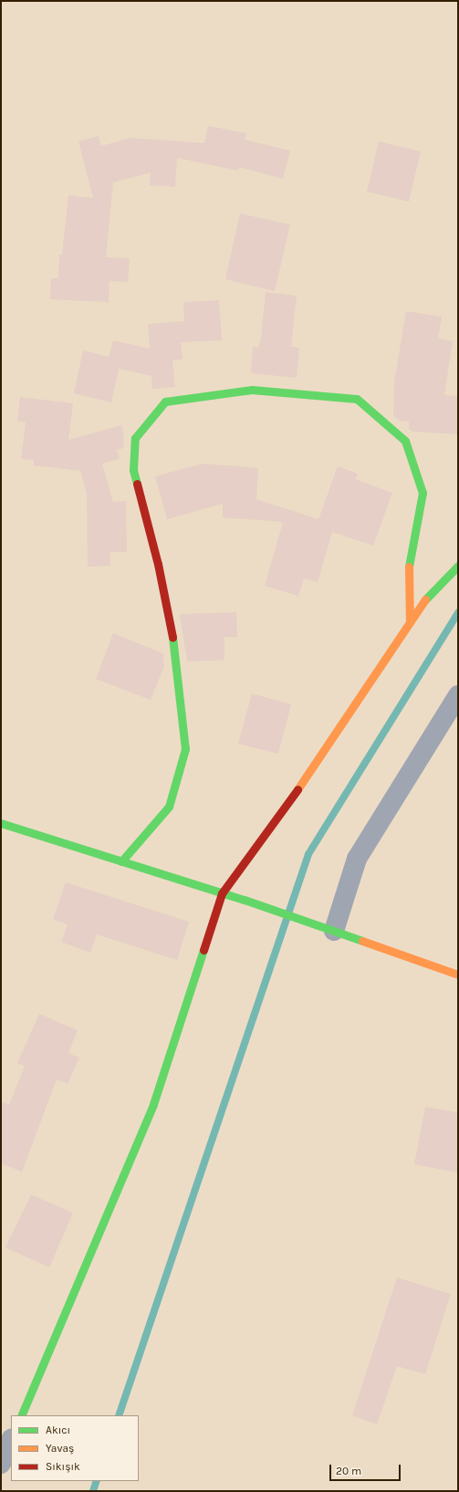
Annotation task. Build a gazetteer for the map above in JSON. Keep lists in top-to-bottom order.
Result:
{
  "legend": ["Akıcı", "Yavaş", "Sıkışık"],
  "scale_bar": "20 m"
}
